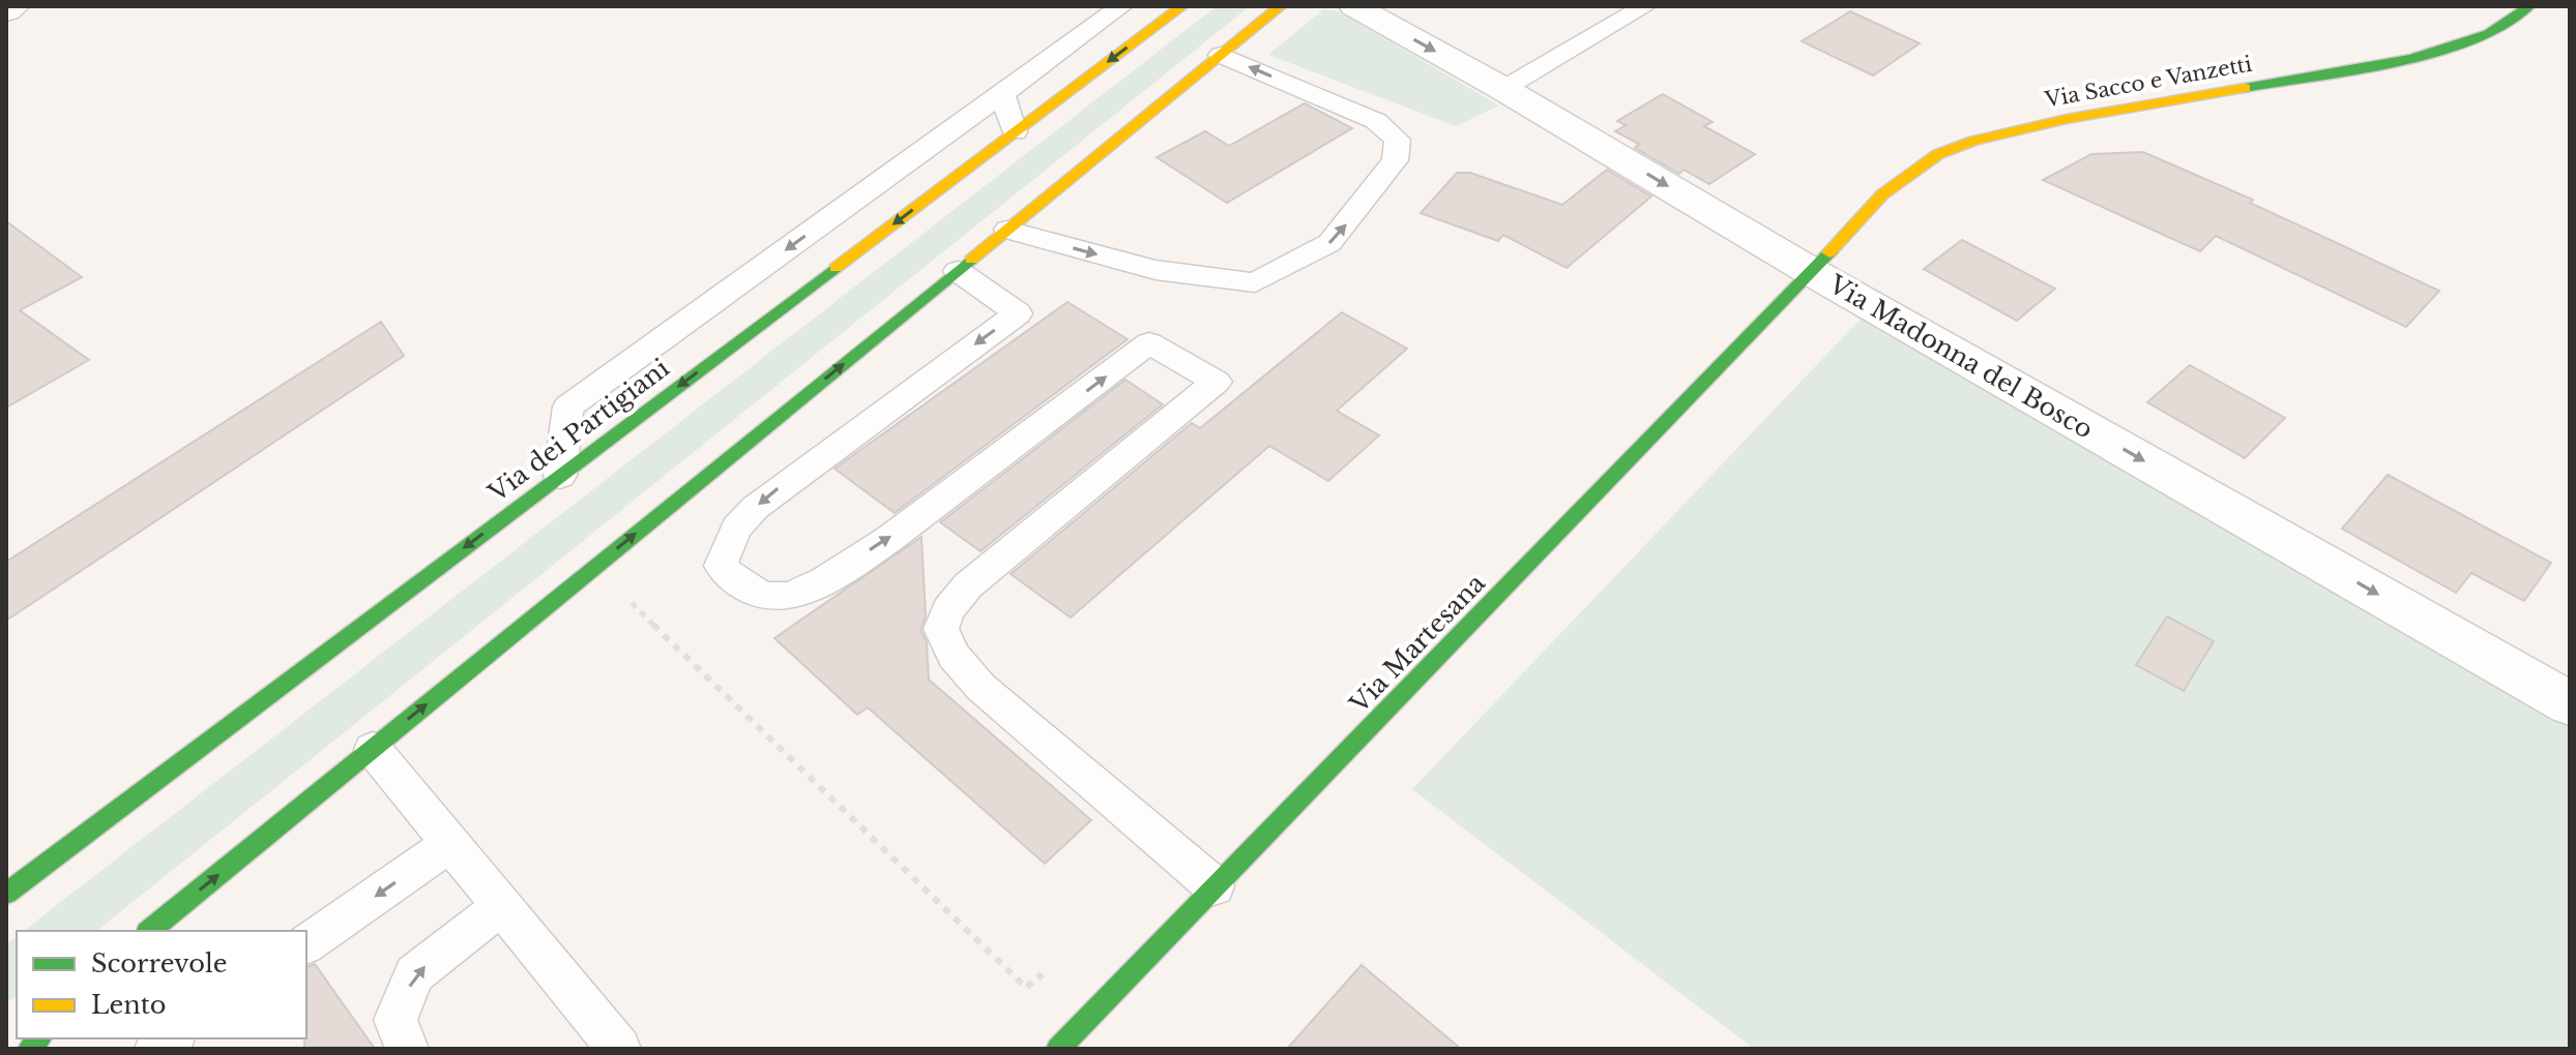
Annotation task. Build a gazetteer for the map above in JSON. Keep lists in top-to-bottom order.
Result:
{
  "streets": {
    "street": [
      "Via Sacco e Vanzetti",
      "Via Madonna del Bosco",
      "Via dei Partigiani",
      "Via Martesana"
    ]
  },
  "crossings": [
    ["Via Sacco e Vanzetti", "Via Madonna del Bosco"],
    ["Via Sacco e Vanzetti", "Via Martesana"],
    ["Via Madonna del Bosco", "Via Martesana"]
  ],
  "one_way": ["Via Madonna del Bosco"],
  "legend": ["Scorrevole", "Lento"]
}
